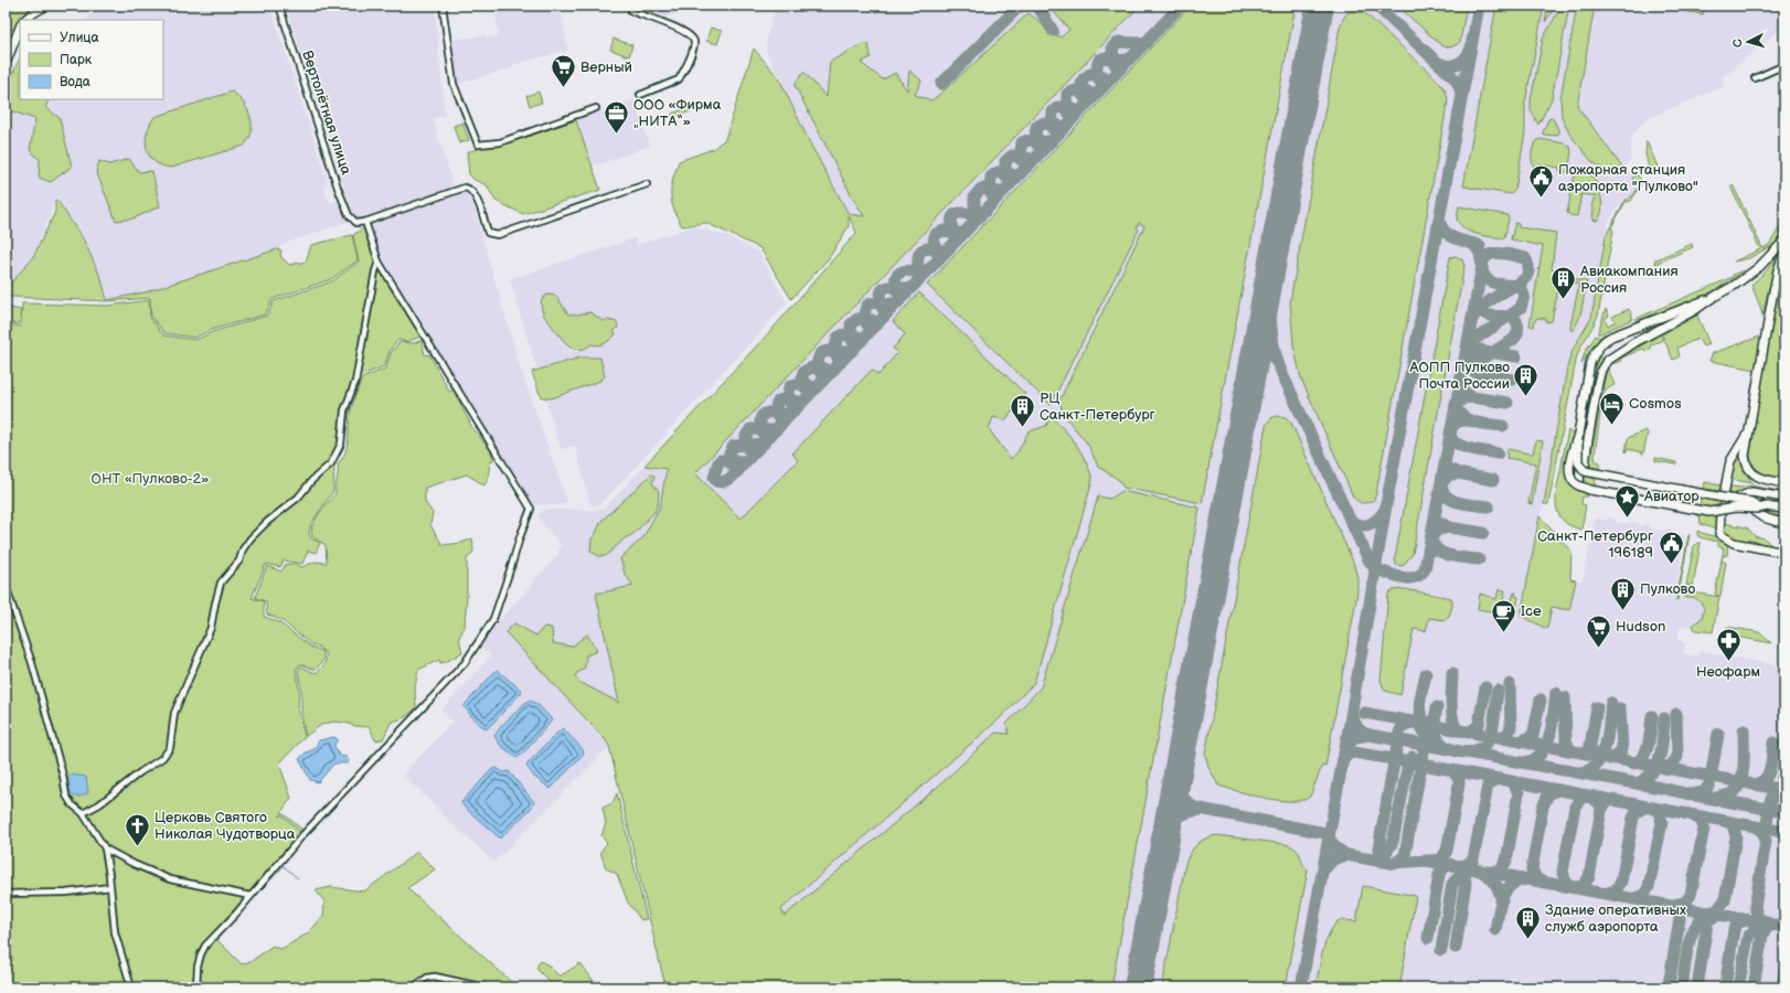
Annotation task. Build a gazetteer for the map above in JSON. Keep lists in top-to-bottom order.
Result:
{
  "streets": {
    "street": ["Вертолётная улица"]
  },
  "parks": ["ОНТ «Пулково-2»"],
  "places": {
    "supermarket": ["Верный", "Hudson"],
    "office": ["ООО «Фирма „НИТА“»"],
    "public building": ["Пожарная станция аэропорта \"Пулково\"", "Санкт-Петербург 196189"],
    "building": [
      "Авиакомпания Россия",
      "АОПП Пулково Почта России",
      "РЦ Санкт-Петербург",
      "Пулково",
      "Здание оперативных служб аэропорта"
    ],
    "hotel": ["Cosmos"],
    "place": ["Авиатор"],
    "cafe": ["Ice"],
    "pharmacy": ["Неофарм"],
    "church": ["Церковь Святого Николая Чудотворца"]
  },
  "legend": ["Улица", "Парк", "Вода"],
  "north": "left"
}
